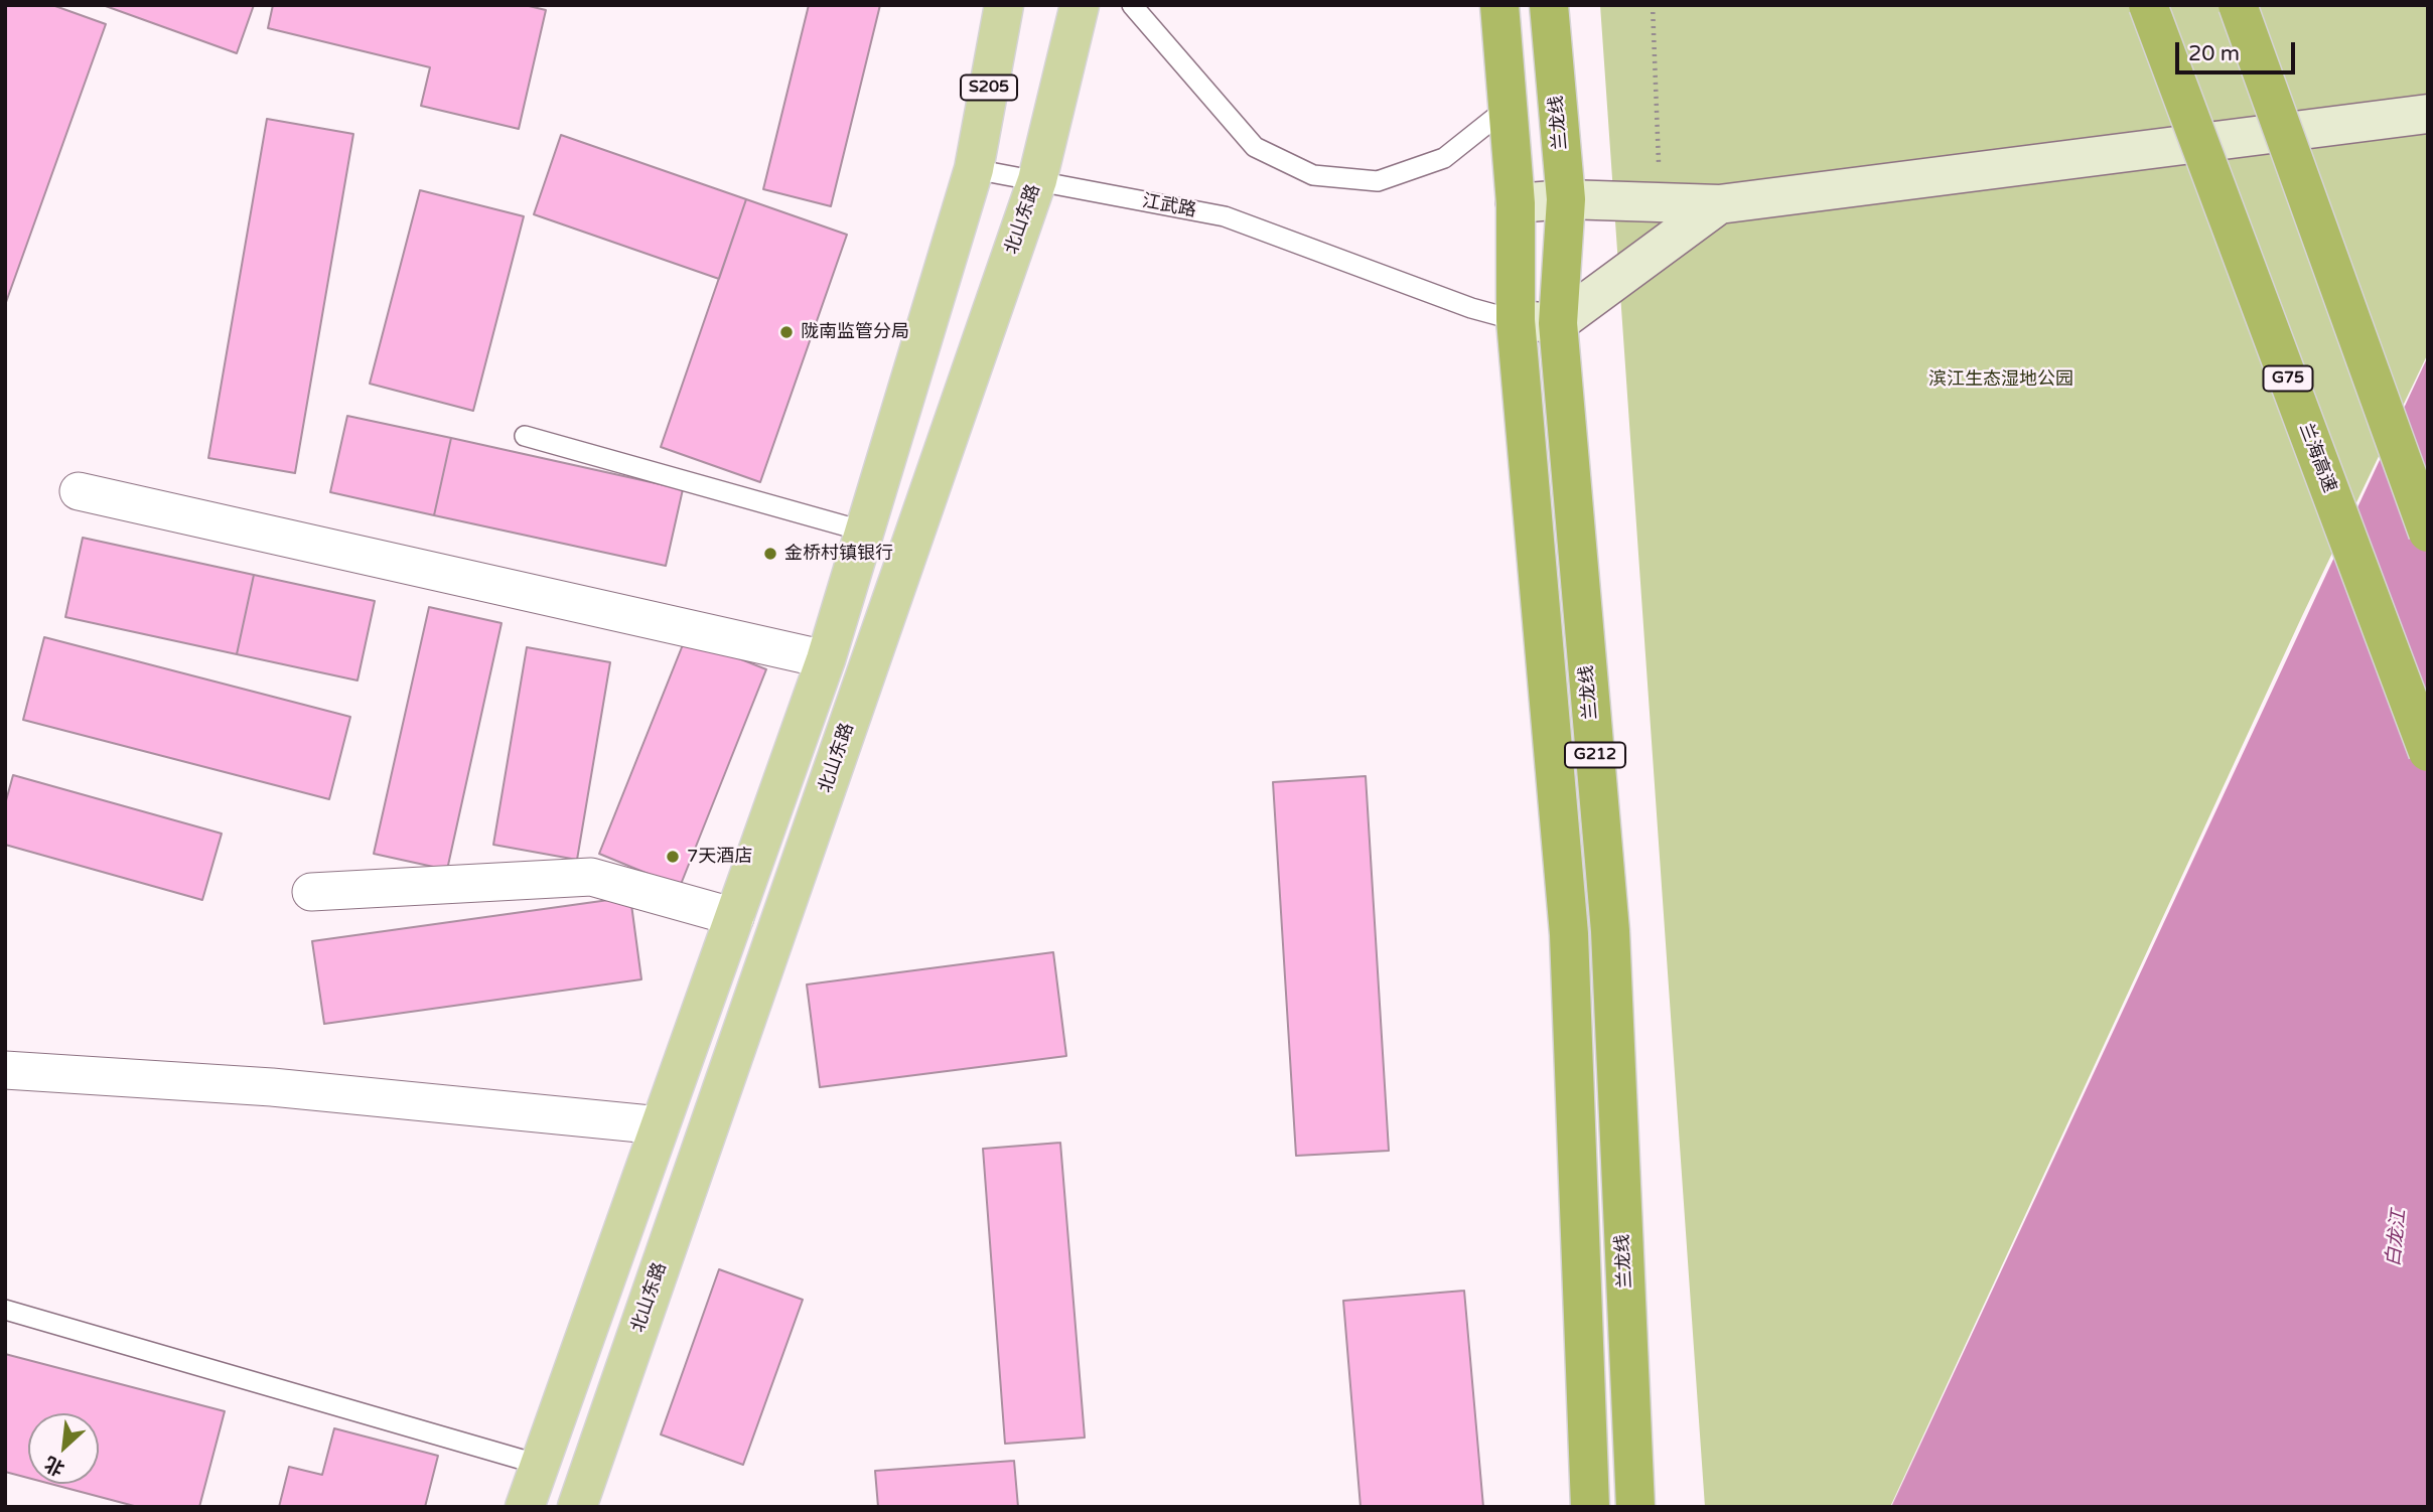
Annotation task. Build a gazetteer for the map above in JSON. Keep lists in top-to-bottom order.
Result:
{
  "streets": {
    "highway": [
      "兰龙线",
      "G75",
      "兰海高速",
      "G212"
    ],
    "main road": ["S205", "北山东路"],
    "lane": ["江武路"]
  },
  "crossings": [
    ["S205", "江武路"],
    ["江武路", "北山东路"],
    ["江武路", "G212"]
  ],
  "water": ["白龙江"],
  "parks": ["滨江生态湿地公园"],
  "places": ["陇南监管分局", "金桥村镇银行", "7天酒店"],
  "scale_bar": "20 m",
  "north": "bottom left"
}
